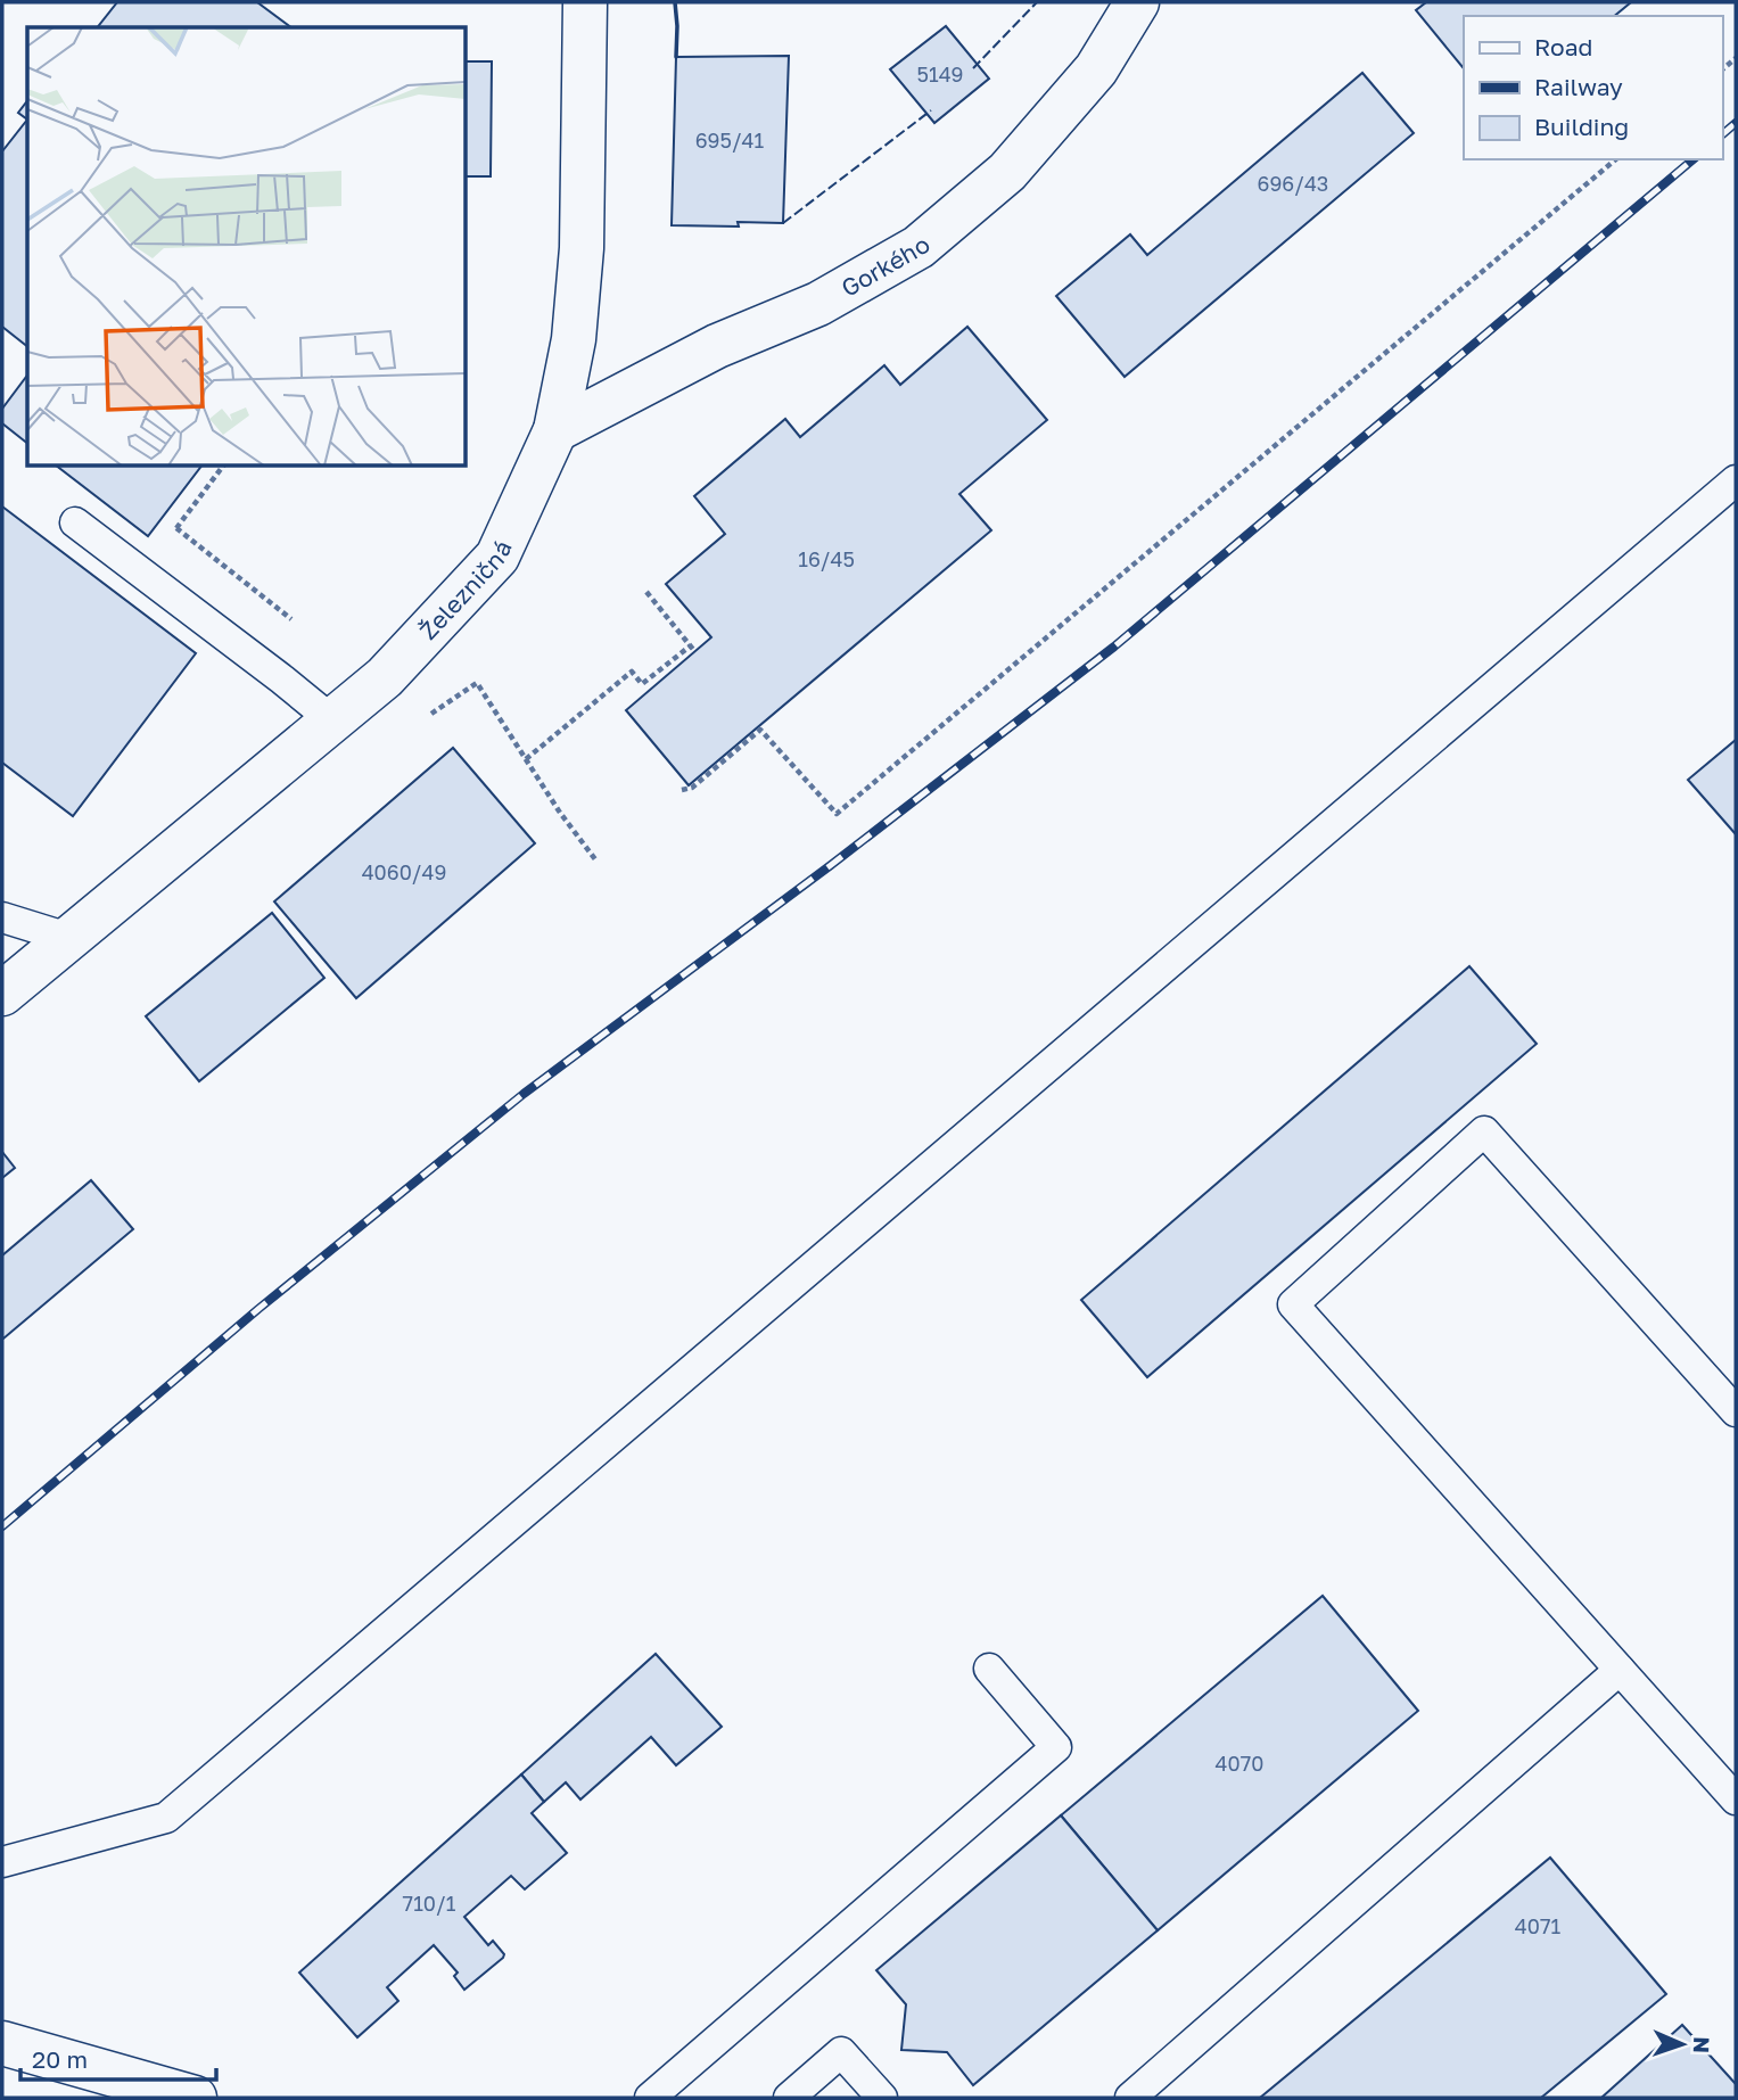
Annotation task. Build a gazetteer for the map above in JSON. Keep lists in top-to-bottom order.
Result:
{
  "streets": {
    "street": ["Gorkého", "Železničná"]
  },
  "crossings": [
    ["Gorkého", "Železničná"]
  ],
  "house_numbers": [
    "5149",
    "695/41",
    "696/43",
    "16/45",
    "4060/49",
    "4070",
    "710/1",
    "4071"
  ],
  "legend": ["Road", "Railway", "Building"],
  "scale_bar": "20 m",
  "north": "right"
}
